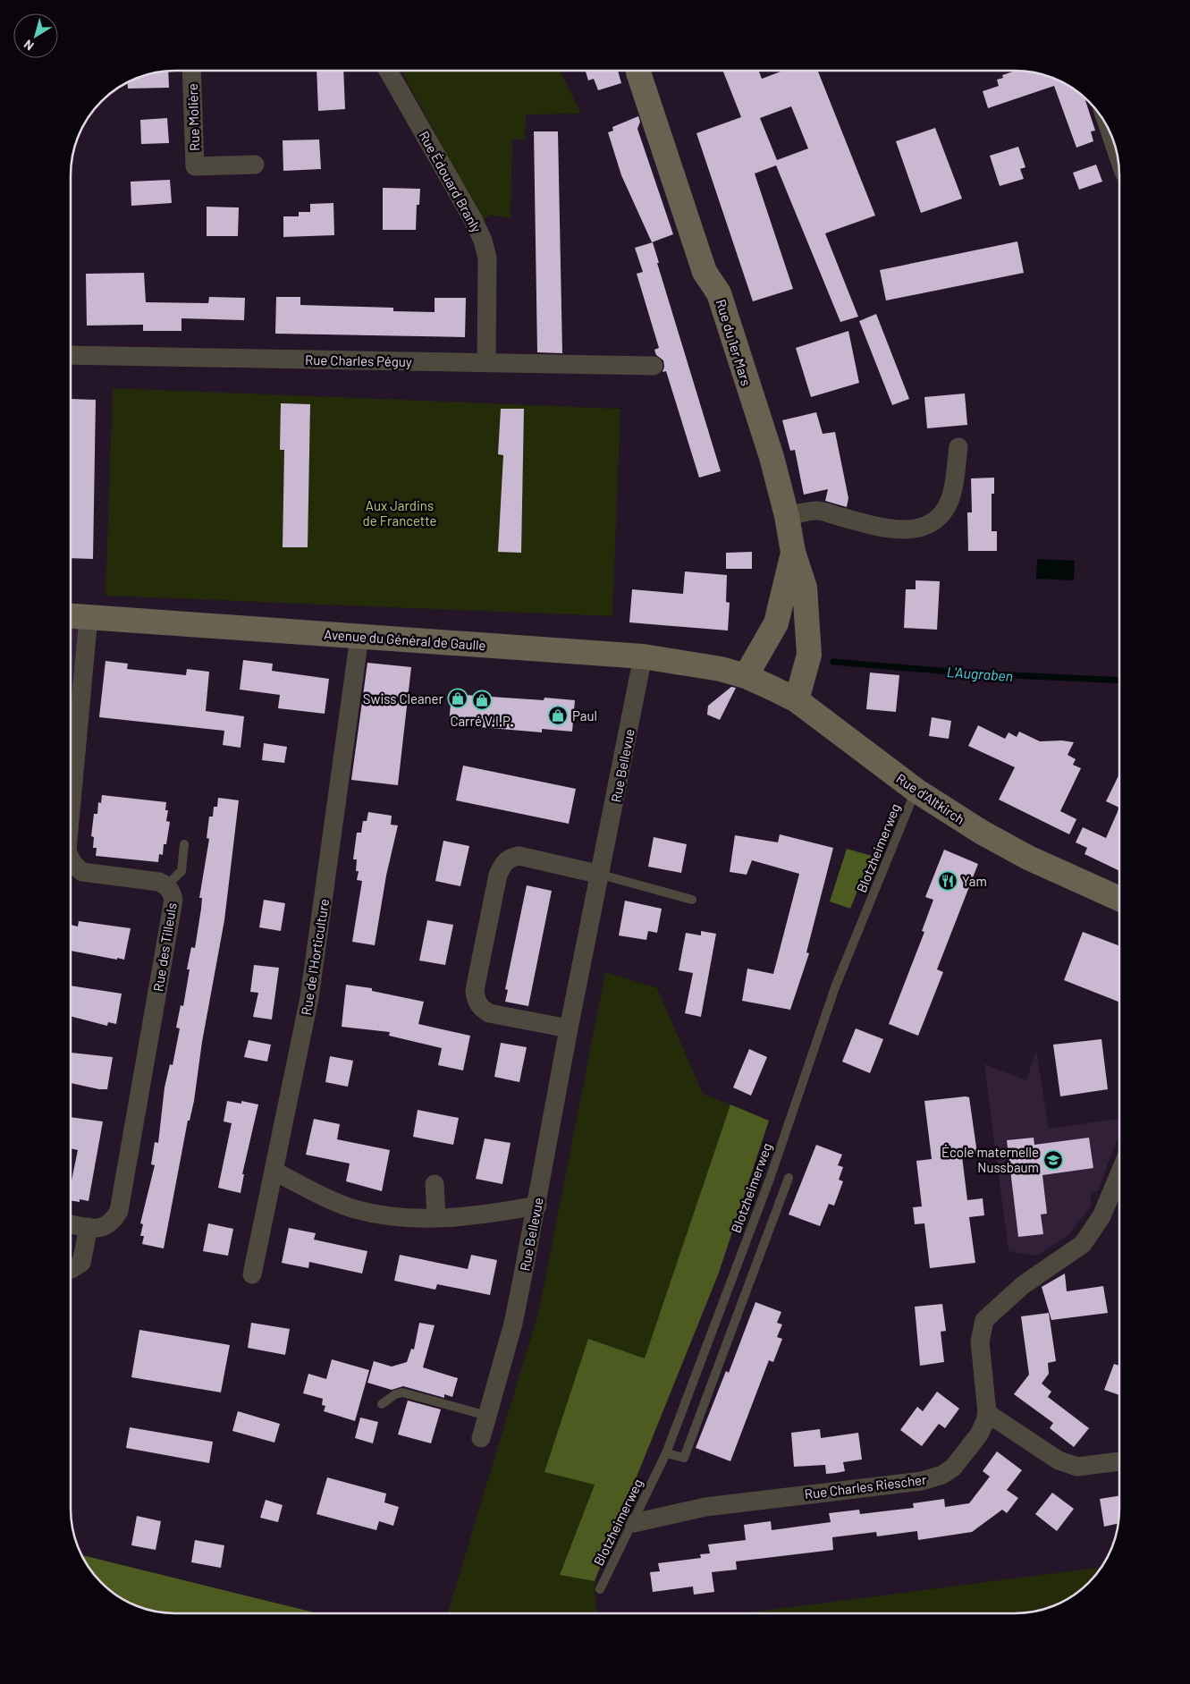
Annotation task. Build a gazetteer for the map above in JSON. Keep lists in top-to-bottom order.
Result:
{
  "streets": {
    "main road": ["Rue du 1er Mars", "Avenue du Général de Gaulle", "Rue d'Altkirch"],
    "street": [
      "Rue Molière",
      "Rue Édouard Branly",
      "Rue Charles Péguy",
      "Rue Bellevue",
      "Rue des Tilleuls",
      "Rue de l'Horticulture",
      "Rue Charles Riescher"
    ],
    "lane": ["Blotzheimerweg"]
  },
  "crossings": [
    ["Rue Édouard Branly", "Rue Charles Péguy"],
    ["Rue du 1er Mars", "Avenue du Général de Gaulle"],
    ["Rue du 1er Mars", "Rue d'Altkirch"],
    ["Avenue du Général de Gaulle", "Rue Bellevue"],
    ["Avenue du Général de Gaulle", "Rue d'Altkirch"],
    ["Avenue du Général de Gaulle", "Rue des Tilleuls"],
    ["Avenue du Général de Gaulle", "Rue de l'Horticulture"],
    ["Rue d'Altkirch", "Blotzheimerweg"],
    ["Blotzheimerweg", "Rue Charles Riescher"]
  ],
  "water": ["L'Augraben"],
  "parks": ["Aux Jardins de Francette"],
  "places": {
    "shop": ["Swiss Cleaner", "Carré V.I.P.", "Paul"],
    "restaurant": ["Yam"],
    "school or university": ["École maternelle Nussbaum"]
  },
  "north": "bottom left"
}
